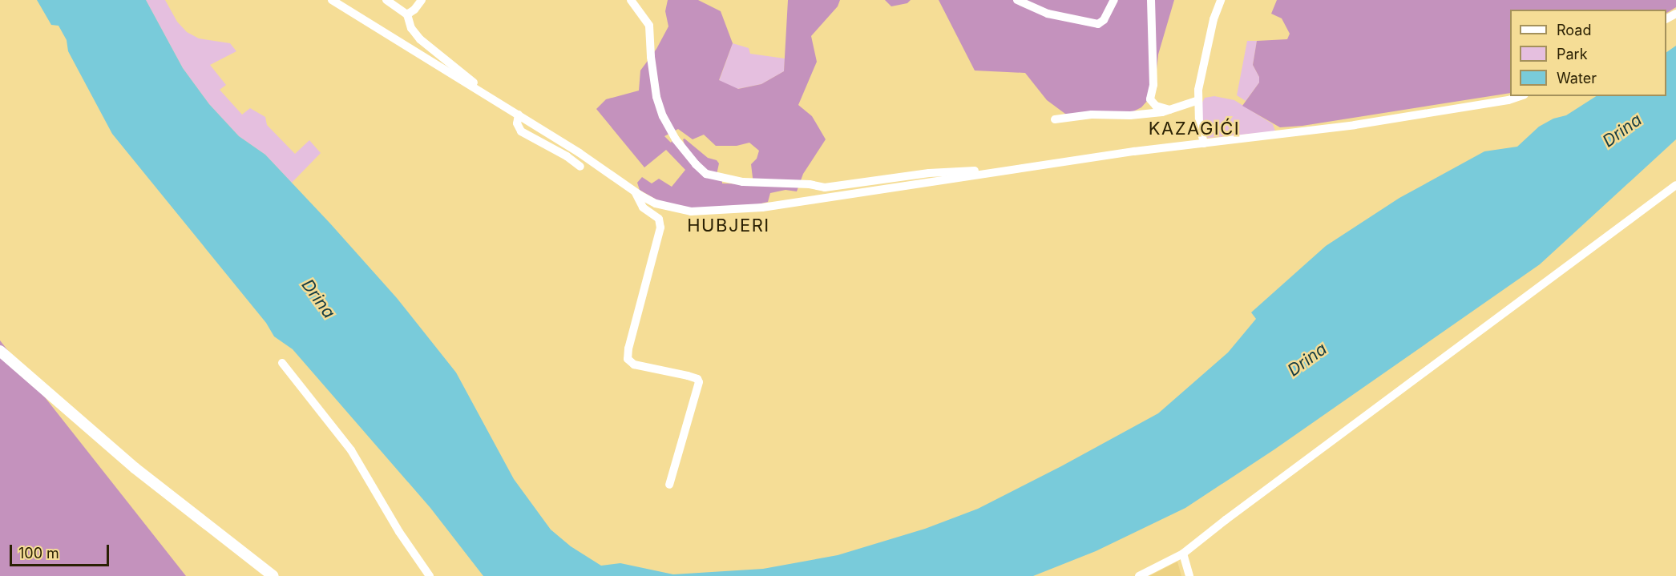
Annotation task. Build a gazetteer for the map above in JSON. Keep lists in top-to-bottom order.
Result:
{
  "districts": ["KAZAGIĆI", "HUBJERI"],
  "water": ["Drina"],
  "legend": ["Road", "Park", "Water"],
  "scale_bar": "100 m"
}
